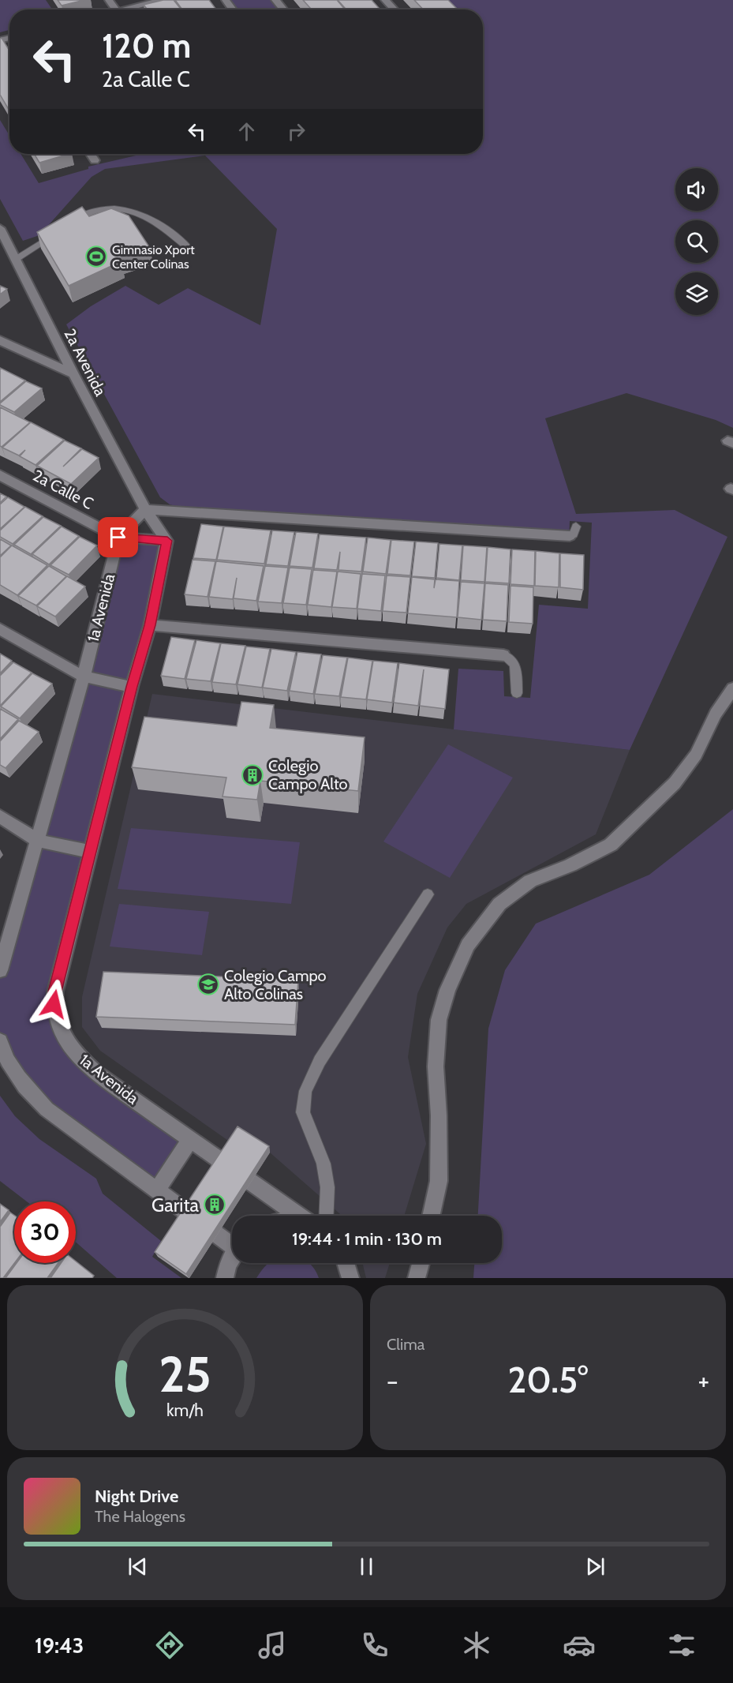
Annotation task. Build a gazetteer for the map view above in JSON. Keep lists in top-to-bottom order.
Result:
{
  "streets": {
    "street": ["2a Avenida", "2a Calle C", "1a Avenida"]
  },
  "crossings": [
    ["2a Avenida", "1a Avenida"],
    ["2a Calle C", "1a Avenida"]
  ],
  "places": {
    "sports": ["Gimnasio Xport Center Colinas"],
    "building": ["Colegio Campo Alto", "Garita"],
    "school or university": ["Colegio Campo Alto Colinas"]
  },
  "page": {
    "turn": ["120 m", "2a Calle C"],
    "limit": "30",
    "trip": "19:44 · 1 min · 130 m",
    "tile": "Clima",
    "heat": ["−", "20.5°", "+"],
    "song": ["Night Drive", "The Halogens"],
    "tabs": "19:43",
    "gauge": ["25", "km/h"]
  }
}
